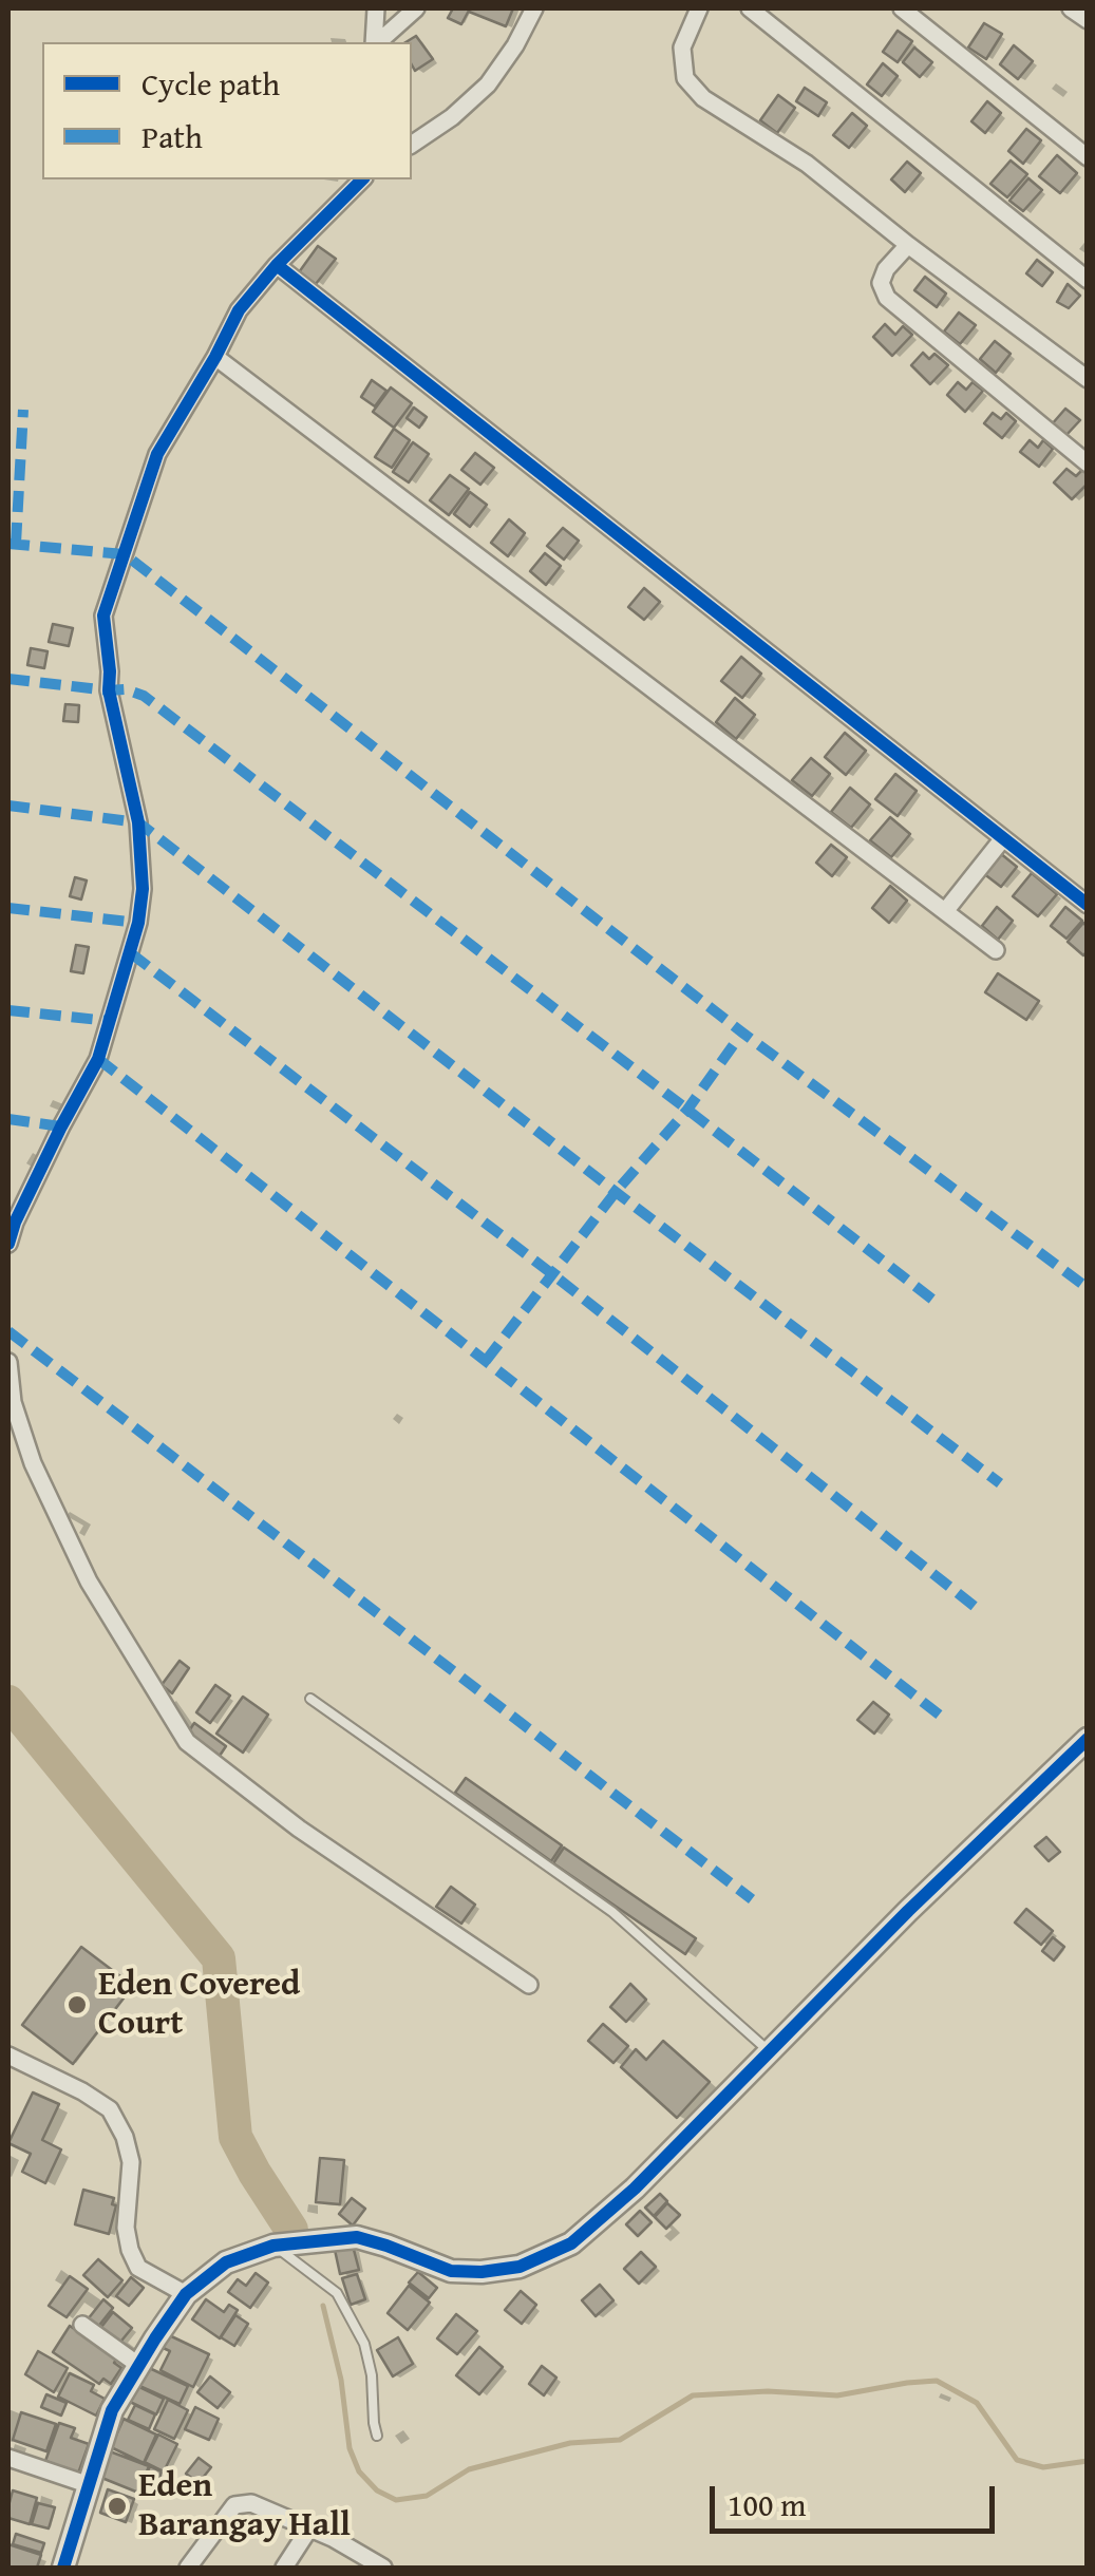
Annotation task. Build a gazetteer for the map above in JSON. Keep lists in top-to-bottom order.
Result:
{
  "places": ["Eden Covered Court", "Eden Barangay Hall"],
  "legend": ["Cycle path", "Path"],
  "scale_bar": "100 m"
}
